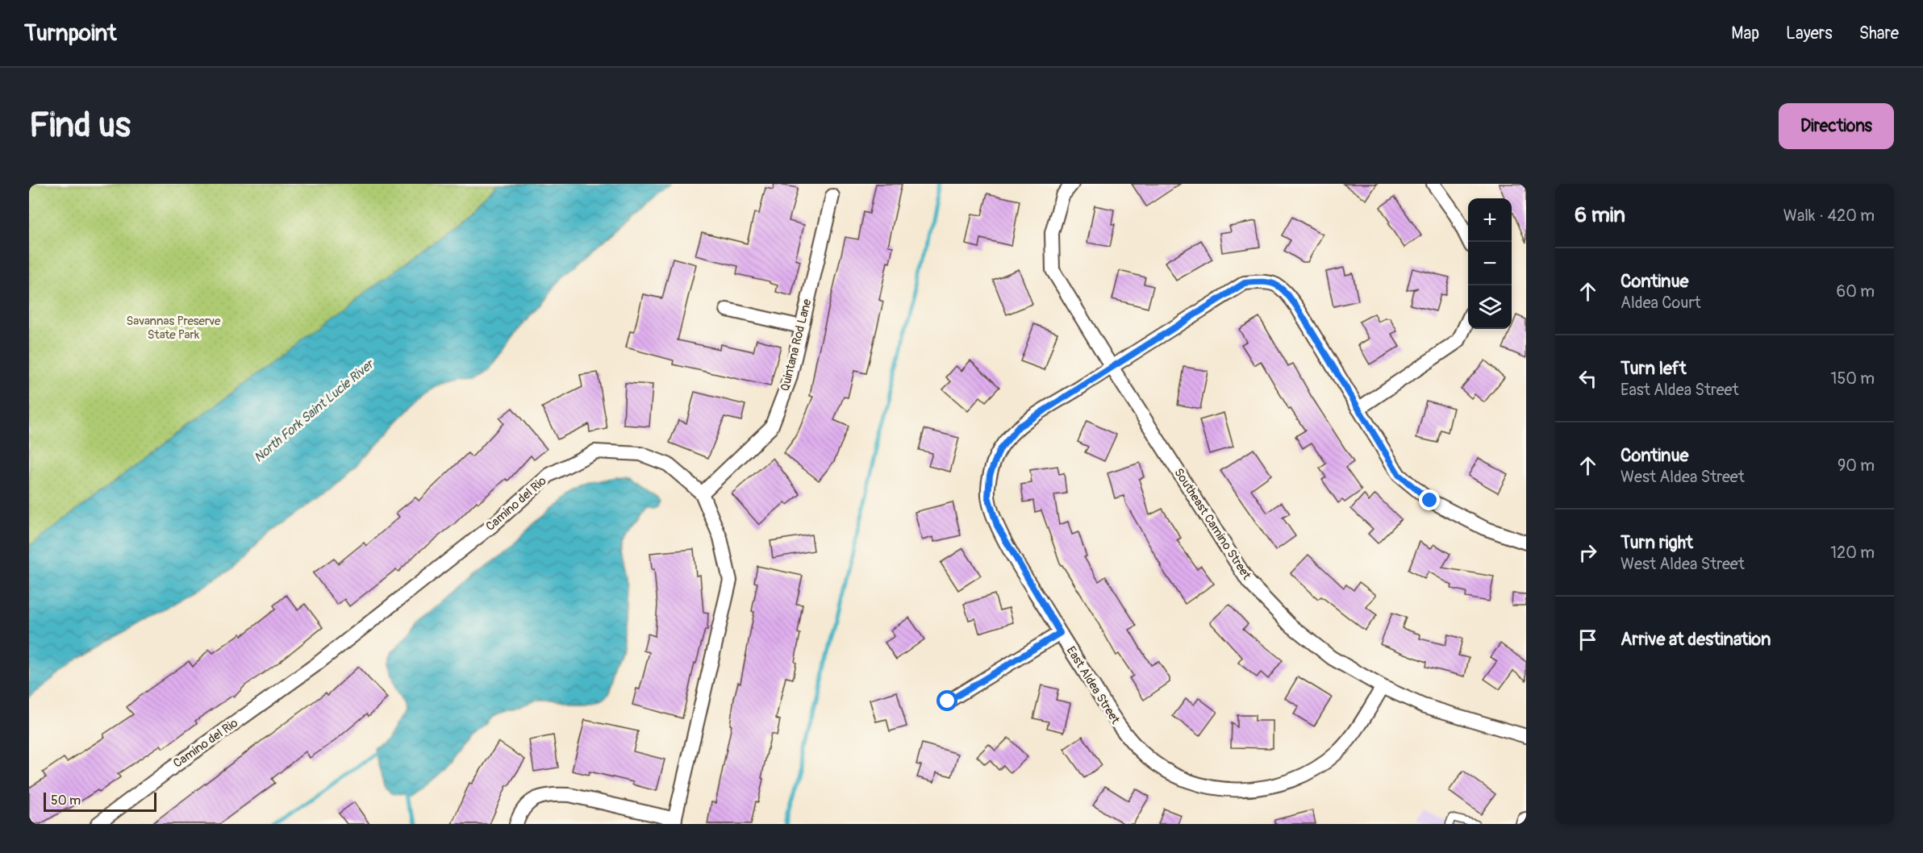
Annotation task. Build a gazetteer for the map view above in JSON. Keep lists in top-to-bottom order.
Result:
{
  "streets": {
    "street": [
      "Quintana Rod Lane",
      "Camino del Rio",
      "Southeast Camino Street",
      "East Aldea Street"
    ]
  },
  "crossings": [
    ["Quintana Rod Lane", "Camino del Rio"],
    ["Southeast Camino Street", "East Aldea Street"]
  ],
  "water": ["North Fork Saint Lucie River"],
  "parks": ["Savannas Preserve State Park"],
  "scale_bar": "50 m",
  "page": {
    "header": "Turnpoint",
    "nav": ["Map", "Layers", "Share"],
    "buttons": "Directions",
    "title": "Find us",
    "heading": ["6 min", "Walk · 420 m"],
    "map_buttons": ["+", "−"],
    "list": [
      ["Continue", "Aldea Court", "60 m"],
      ["Turn left", "East Aldea Street", "150 m"],
      ["Continue", "West Aldea Street", "90 m"],
      ["Turn right", "West Aldea Street", "120 m"],
      "Arrive at destination"
    ],
    "scale": "50 m"
  }
}
